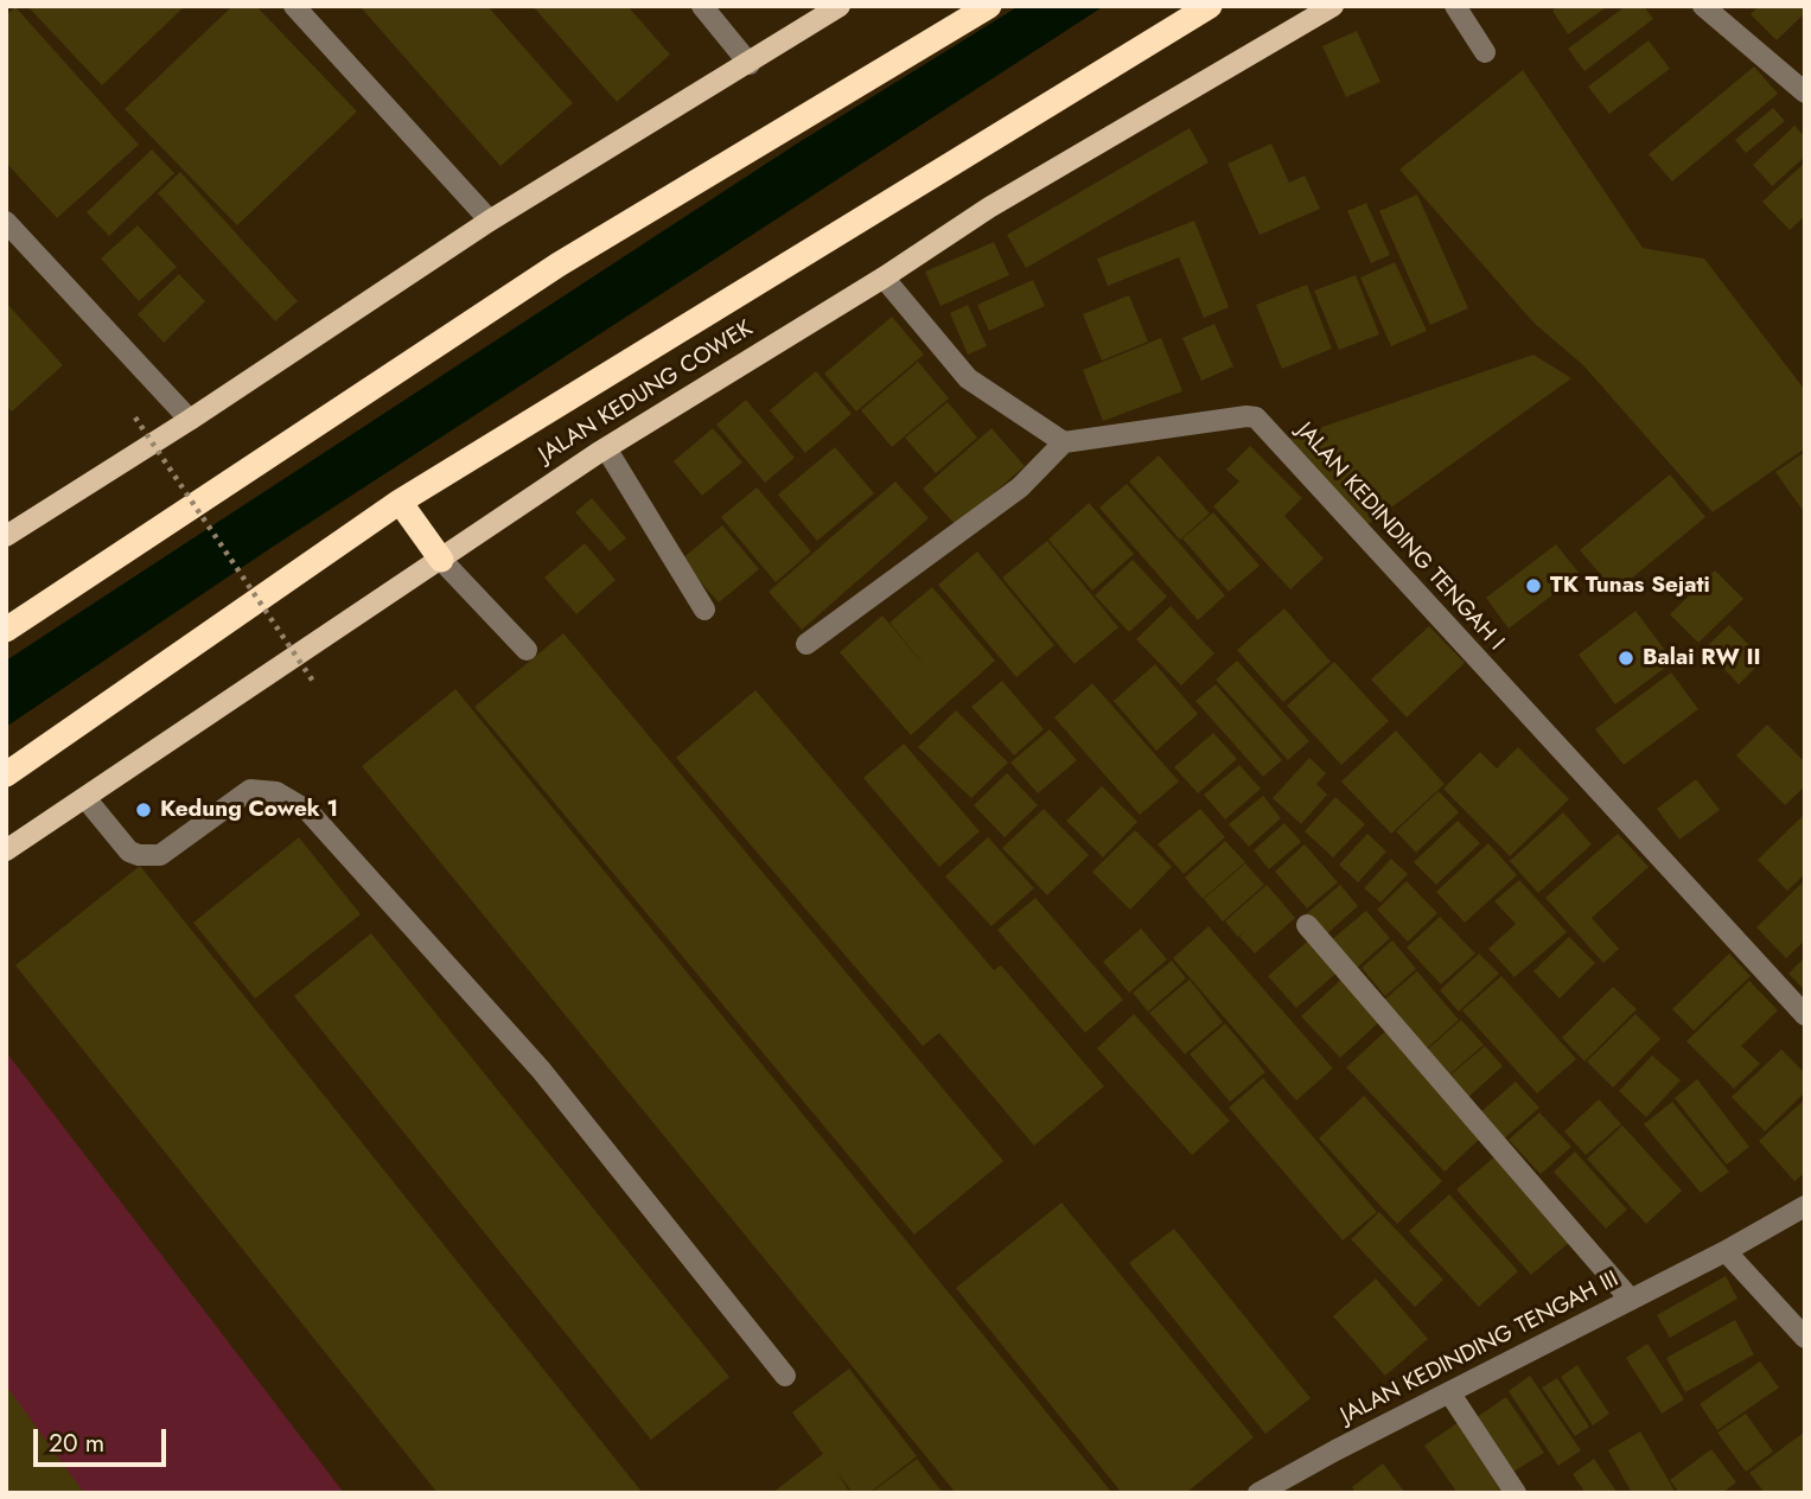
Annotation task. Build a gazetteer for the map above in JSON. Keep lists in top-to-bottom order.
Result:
{
  "streets": {
    "highway": ["JALAN KEDUNG COWEK"],
    "street": ["JALAN KEDINDING TENGAH I", "JALAN KEDINDING TENGAH III"]
  },
  "places": ["TK Tunas Sejati", "Balai RW II", "Kedung Cowek 1"],
  "scale_bar": "20 m"
}
